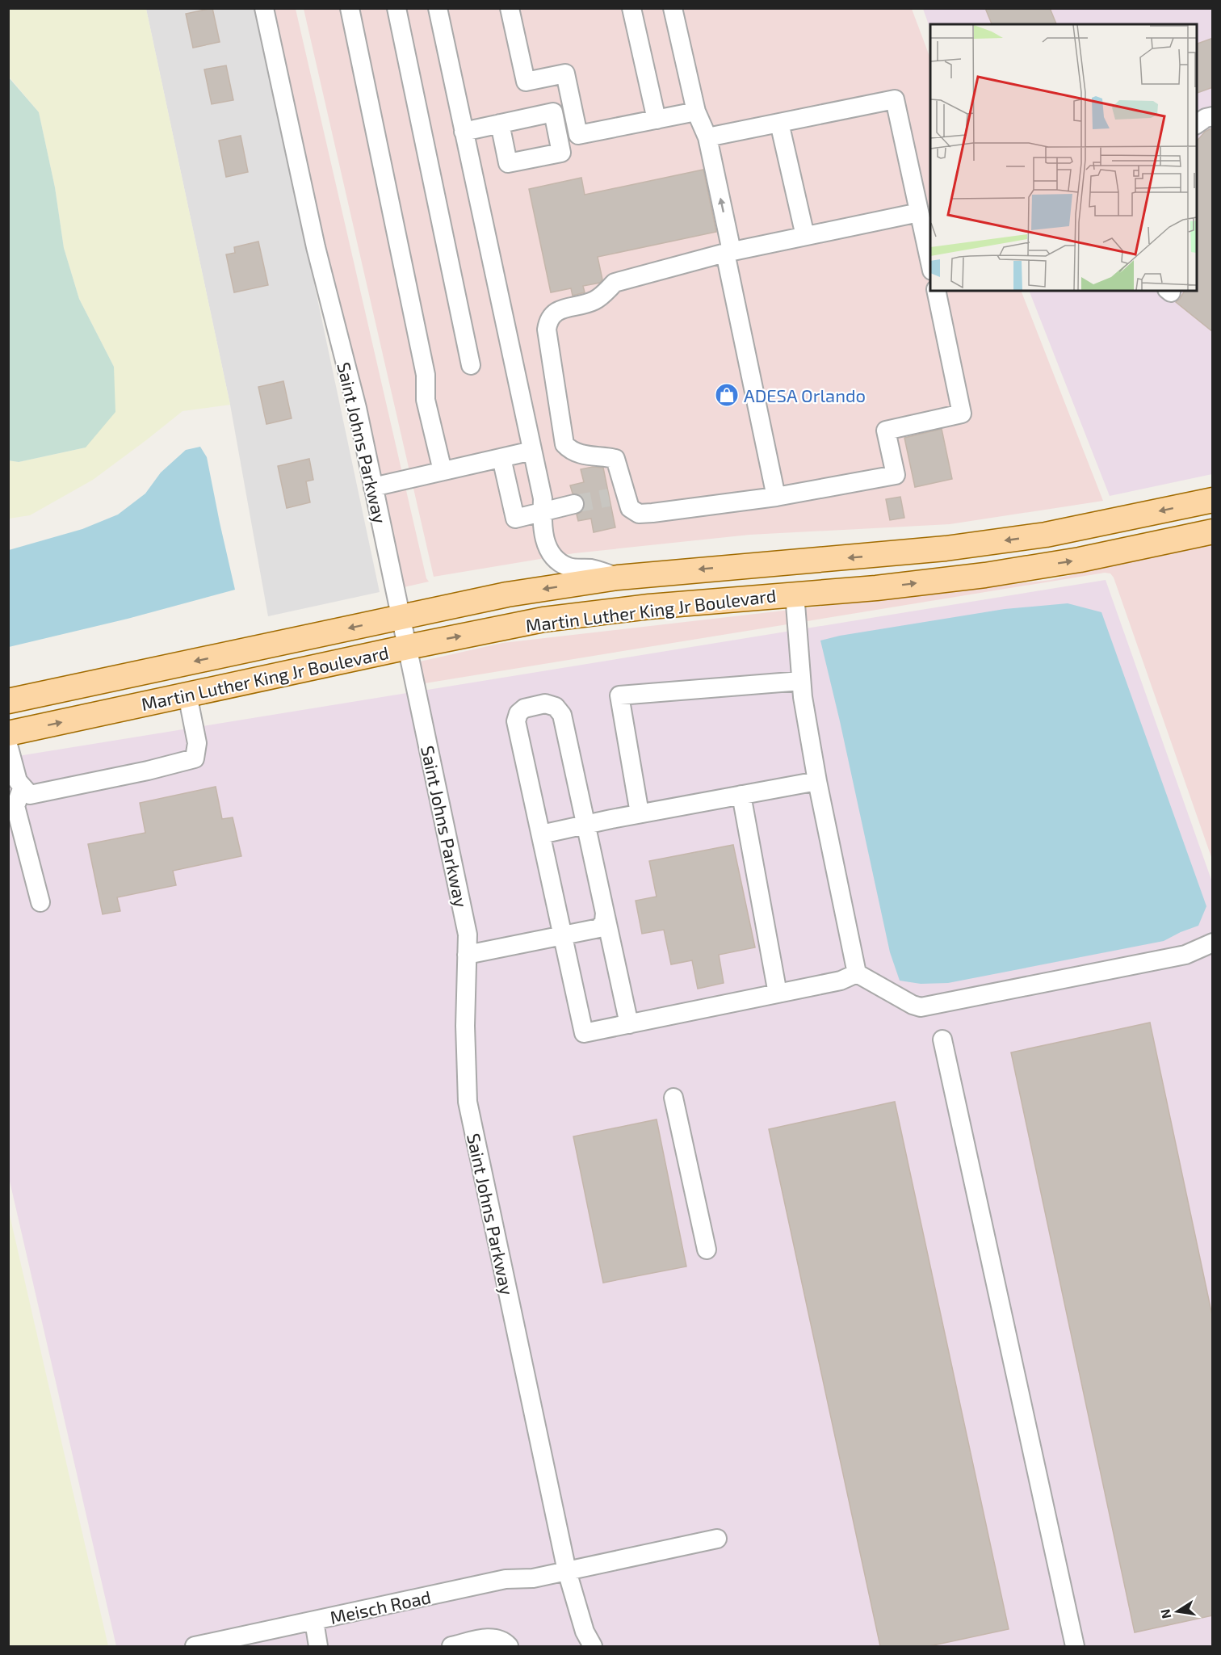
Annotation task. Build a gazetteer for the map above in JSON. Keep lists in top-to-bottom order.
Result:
{
  "streets": {
    "main road": ["Martin Luther King Jr Boulevard"],
    "street": ["Saint Johns Parkway", "Meisch Road"]
  },
  "crossings": [
    ["Saint Johns Parkway", "Martin Luther King Jr Boulevard"],
    ["Saint Johns Parkway", "Meisch Road"]
  ],
  "places": {
    "shop": ["ADESA Orlando"]
  },
  "north": "left"
}
